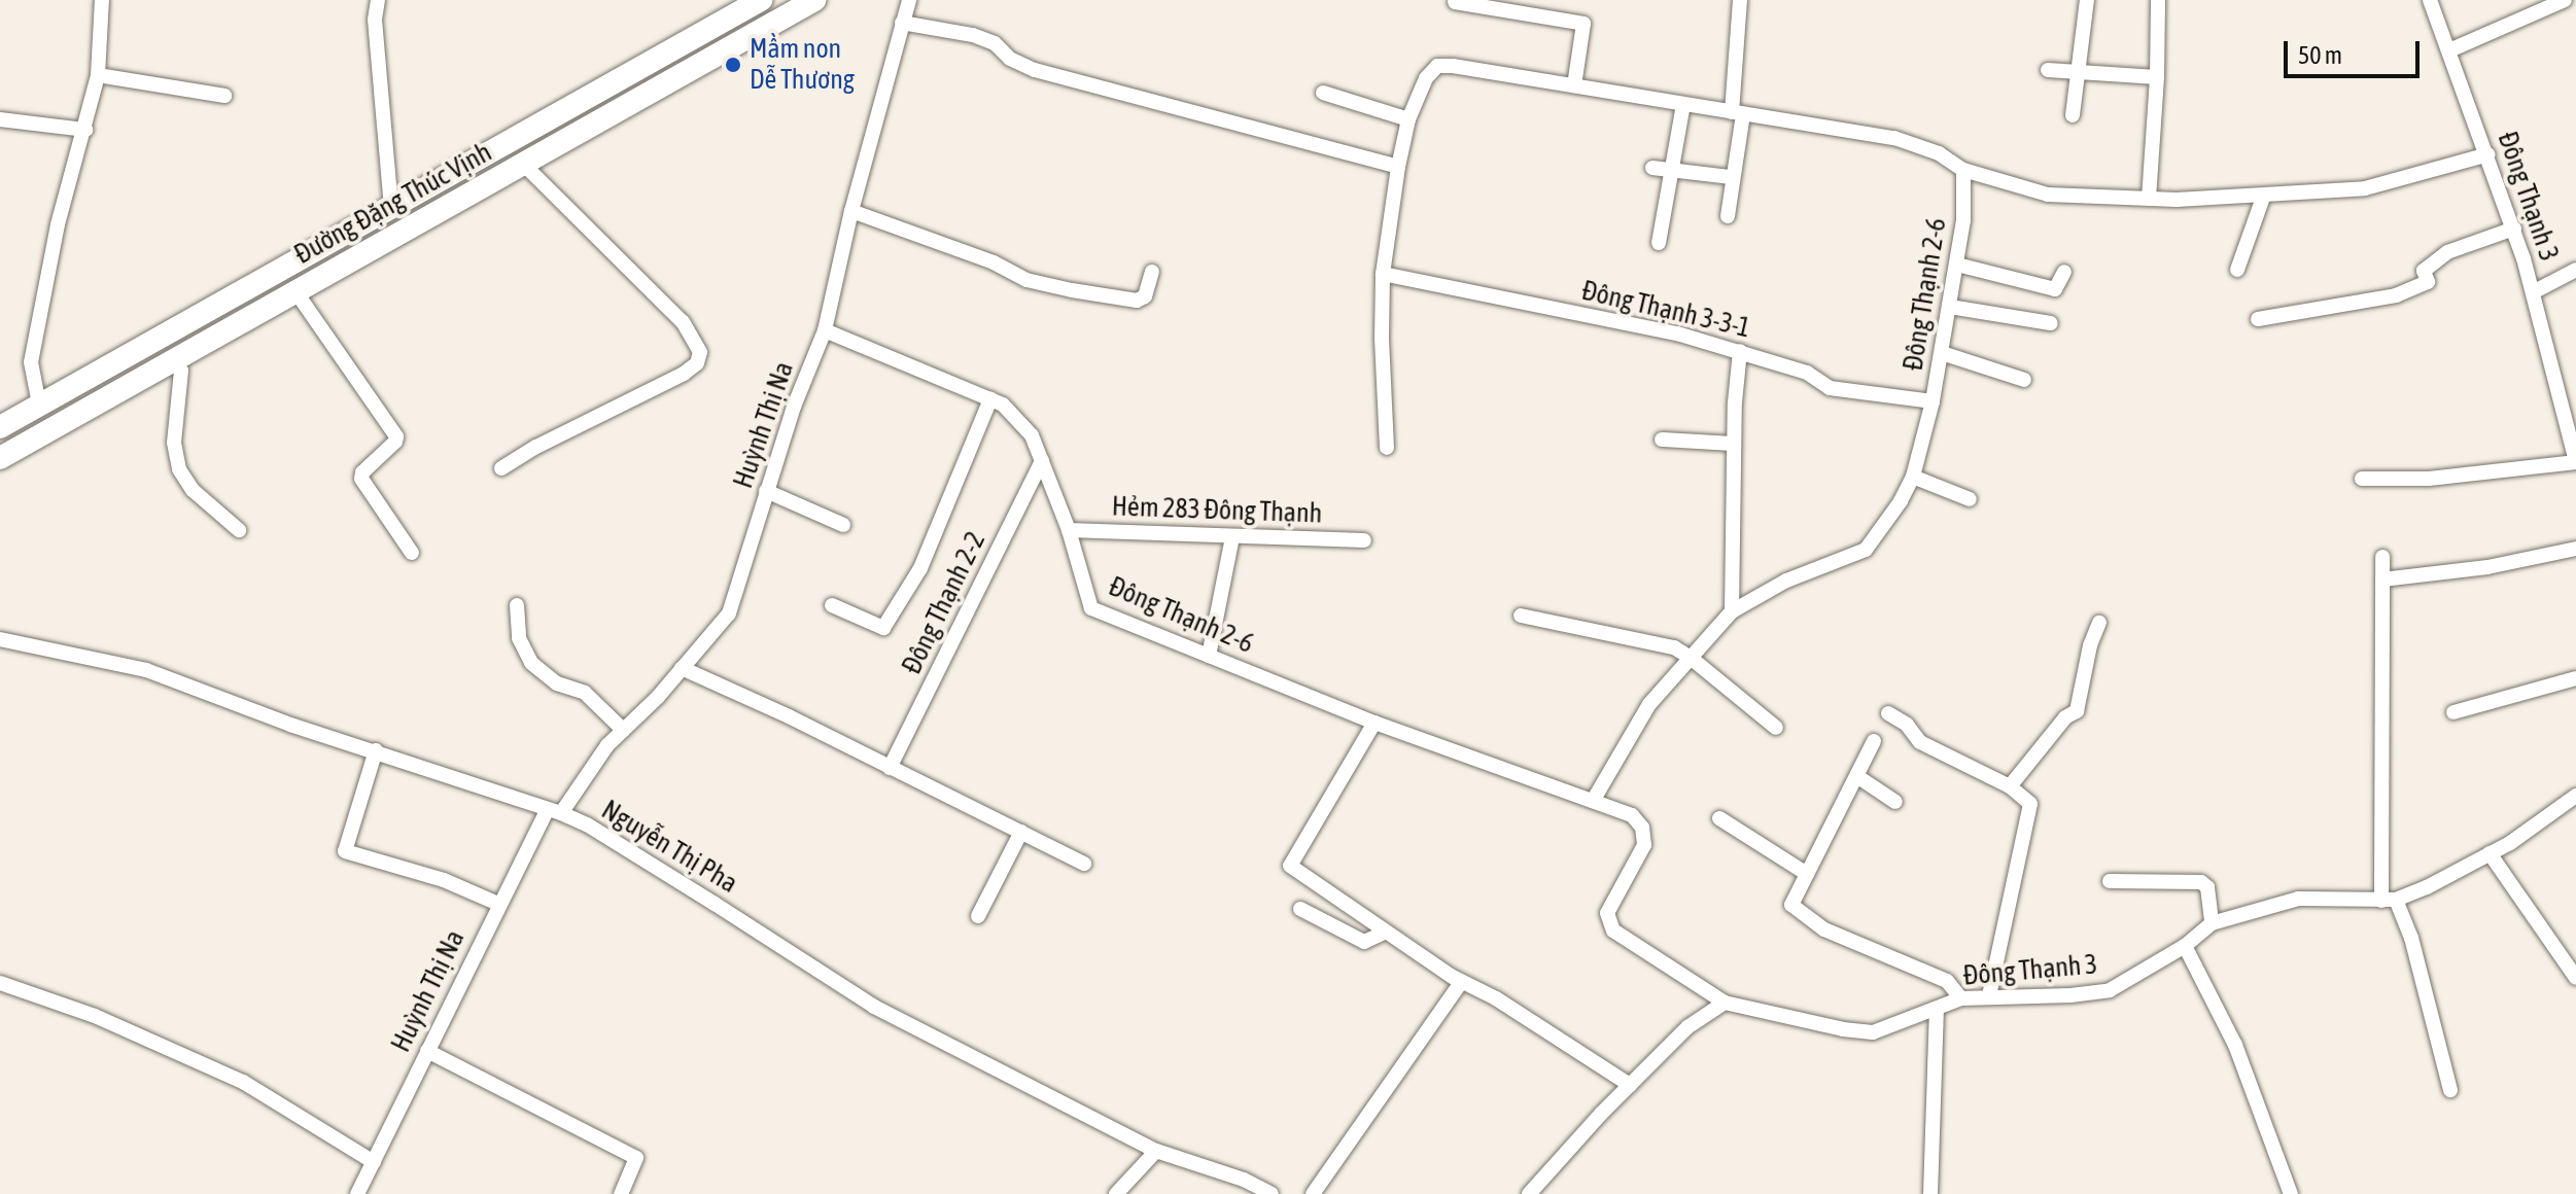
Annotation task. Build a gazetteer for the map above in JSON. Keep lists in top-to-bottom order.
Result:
{
  "streets": {
    "main road": ["Đường Đặng Thúc Vịnh"],
    "street": [
      "Đông Thạnh 3",
      "Đông Thạnh 2-6",
      "Đông Thạnh 3-3-1",
      "Huỳnh Thị Na",
      "Hẻm 283 Đông Thạnh",
      "Đông Thạnh 2-2",
      "Nguyễn Thị Pha"
    ]
  },
  "crossings": [
    ["Đông Thạnh 3", "Đông Thạnh 2-6"],
    ["Đông Thạnh 2-6", "Đông Thạnh 3-3-1"],
    ["Đông Thạnh 2-6", "Huỳnh Thị Na"],
    ["Đông Thạnh 2-6", "Hẻm 283 Đông Thạnh"],
    ["Đông Thạnh 2-6", "Đông Thạnh 2-2"],
    ["Huỳnh Thị Na", "Nguyễn Thị Pha"]
  ],
  "places": ["Mầm non Dễ Thương"],
  "scale_bar": "50 m"
}
